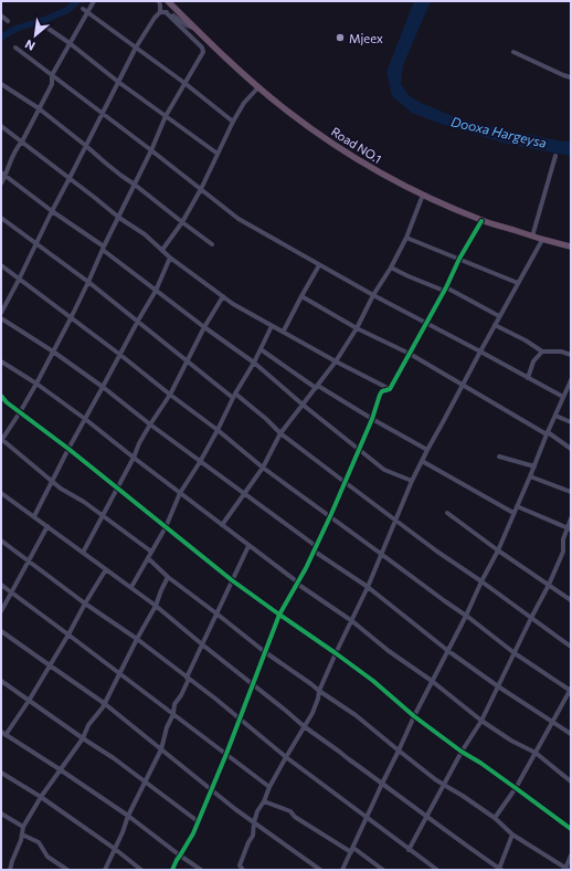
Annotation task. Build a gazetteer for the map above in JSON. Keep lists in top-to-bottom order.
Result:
{
  "streets": {
    "highway": ["Road NO.1"]
  },
  "water": ["Dooxa Hargeysa"],
  "places": ["Mjeex"],
  "north": "bottom left"
}
